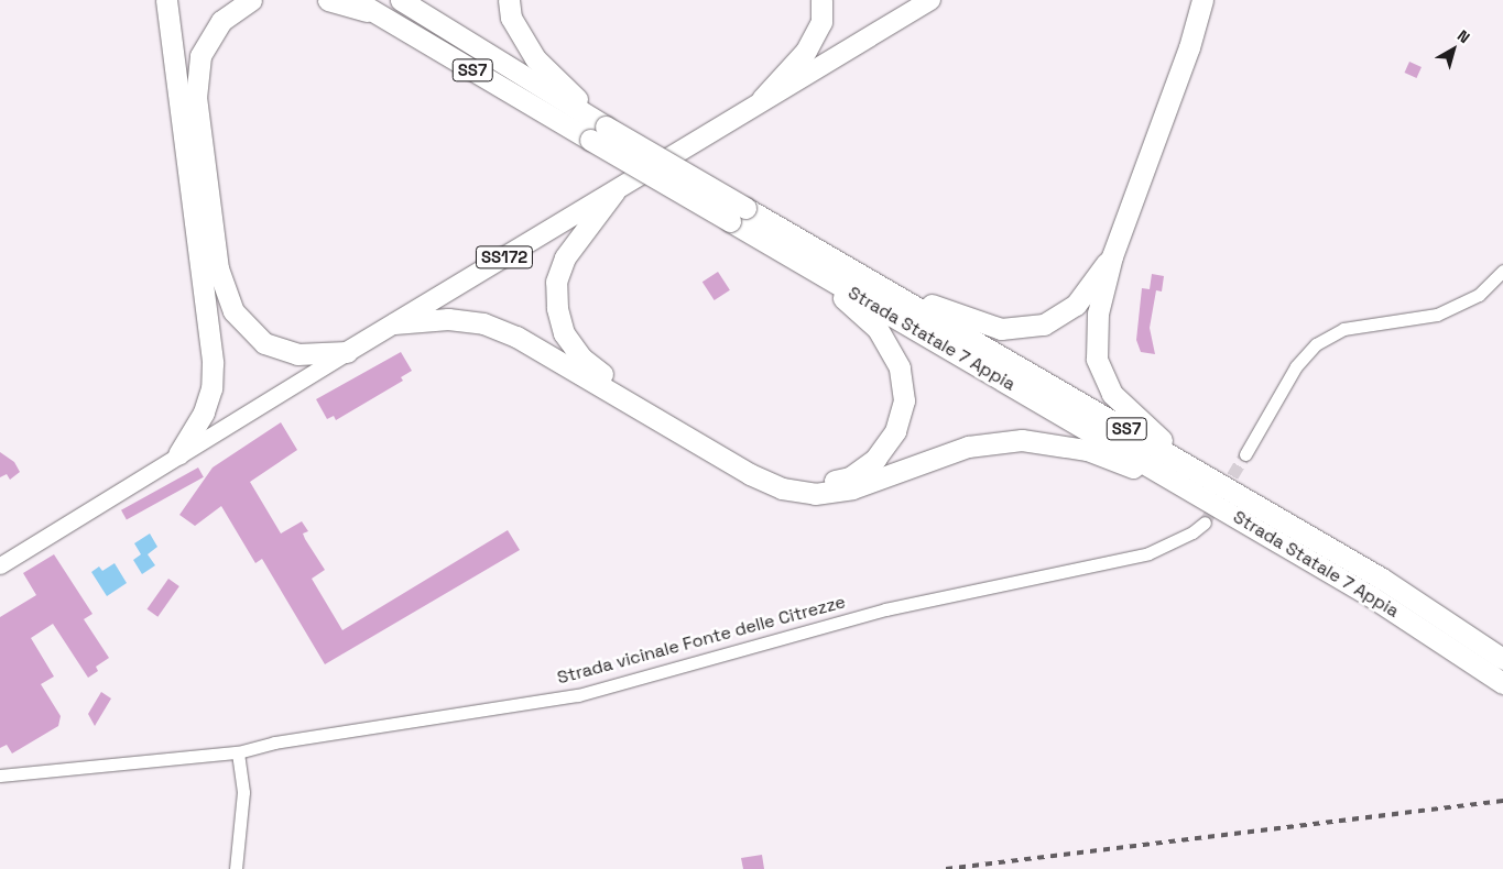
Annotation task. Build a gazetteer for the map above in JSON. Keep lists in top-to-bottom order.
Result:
{
  "streets": {
    "highway": ["SS7", "Strada Statale 7 Appia"],
    "main road": ["SS172"],
    "street": ["Strada vicinale Fonte delle Citrezze"]
  },
  "north": "top right"
}
